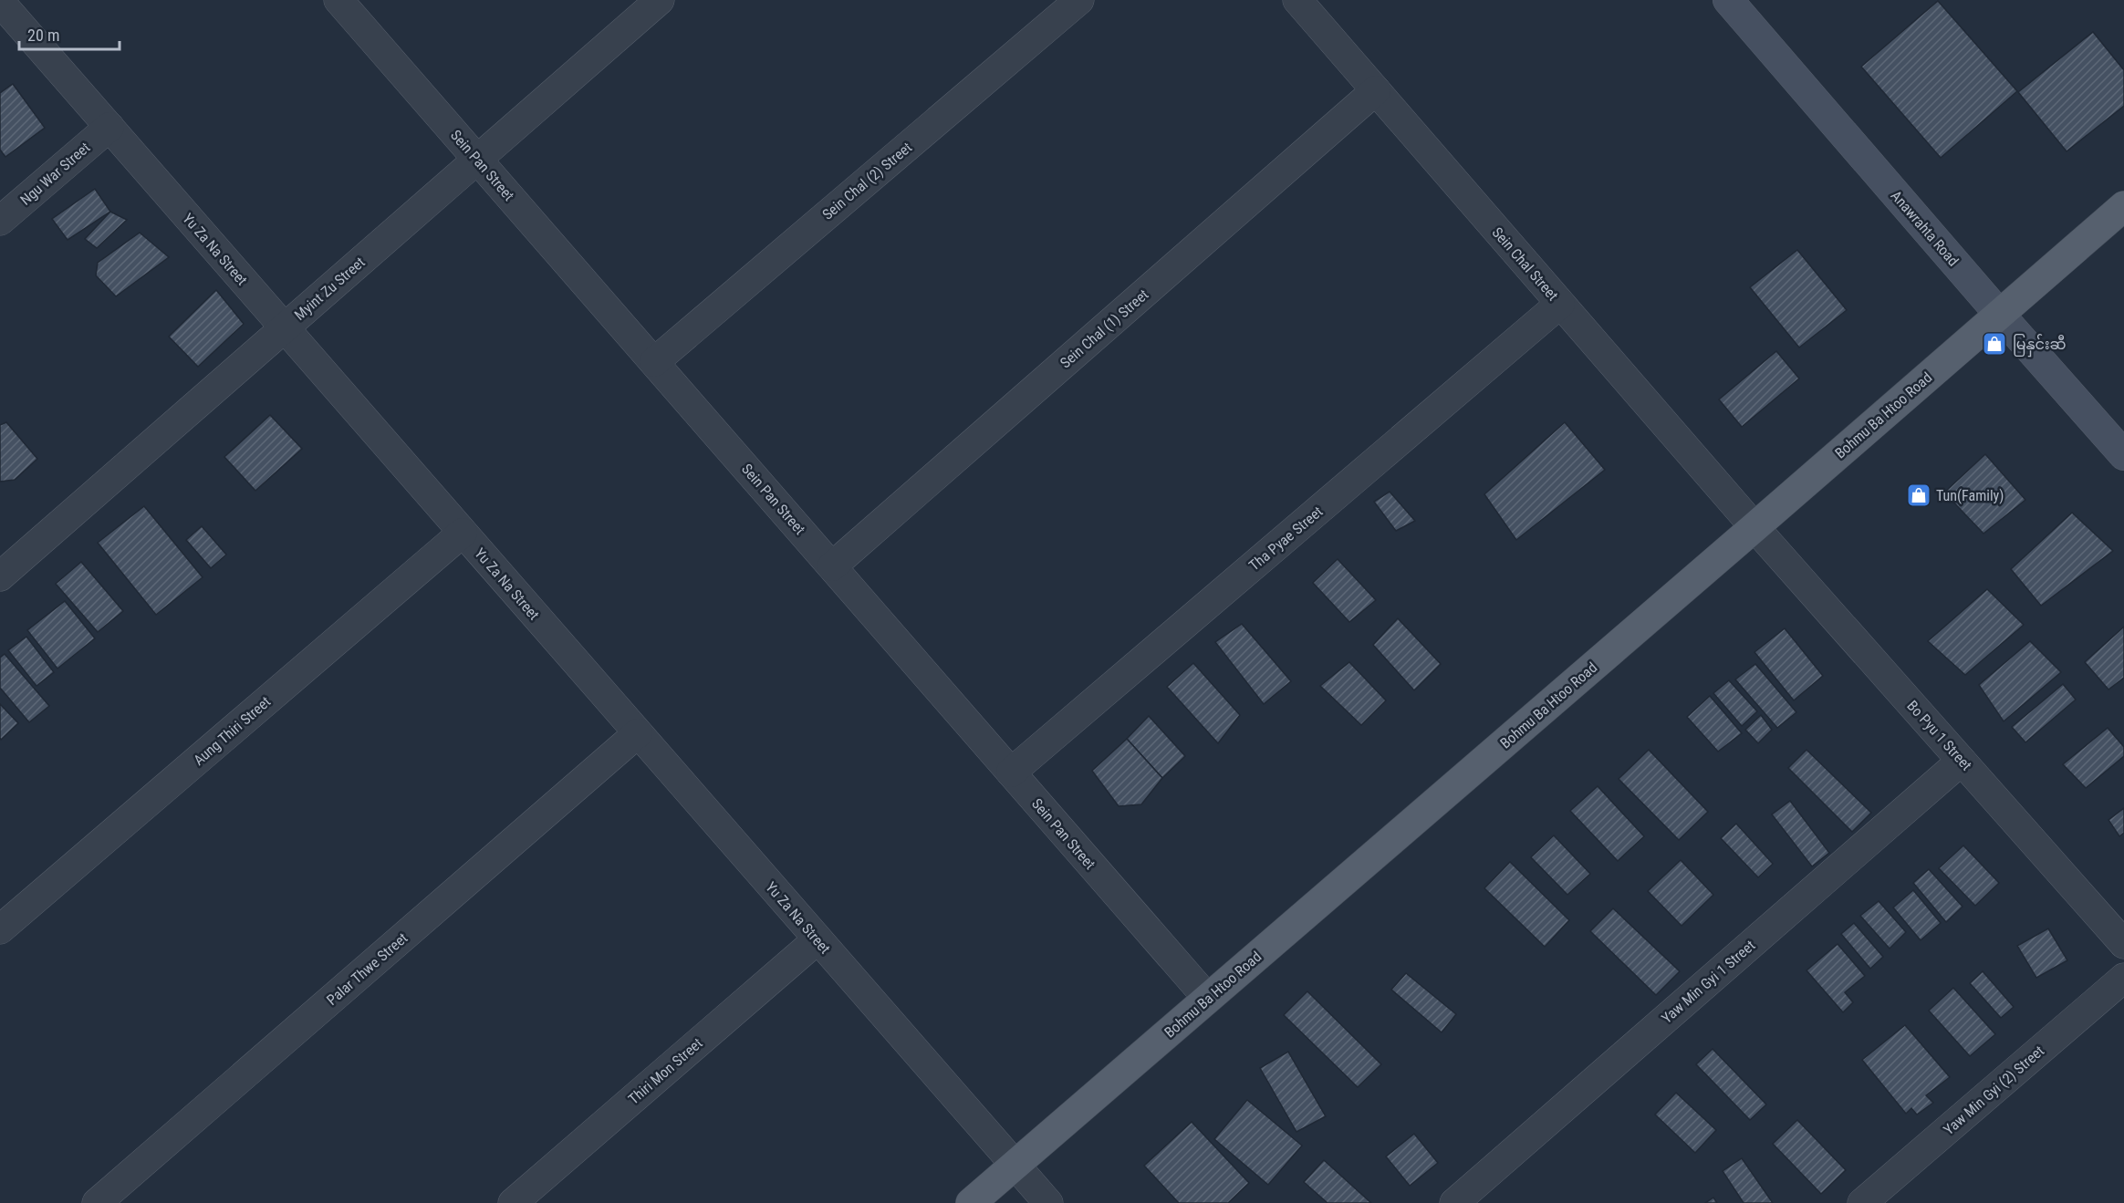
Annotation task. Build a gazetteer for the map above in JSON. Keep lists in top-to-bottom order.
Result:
{
  "streets": {
    "main road": ["Anawrahta Road", "Bohmu Ba Htoo Road"],
    "street": [
      "Sein Pan Street",
      "Ngu War Street",
      "Sein Chal (2) Street",
      "Yu Za Na Street",
      "Sein Chal Street",
      "Myint Zu Street",
      "Sein Chal (1) Street",
      "Tha Pyae Street",
      "Aung Thiri Street",
      "Bo Pyu 1 Street",
      "Palar Thwe Street",
      "Yaw Min Gyi 1 Street",
      "Thiri Mon Street",
      "Yaw Min Gyi (2) Street"
    ]
  },
  "crossings": [
    ["Sein Pan Street", "Sein Chal (2) Street"],
    ["Sein Pan Street", "Myint Zu Street"],
    ["Sein Pan Street", "Sein Chal (1) Street"],
    ["Sein Pan Street", "Bohmu Ba Htoo Road"],
    ["Sein Pan Street", "Tha Pyae Street"],
    ["Ngu War Street", "Yu Za Na Street"],
    ["Anawrahta Road", "Bohmu Ba Htoo Road"],
    ["Yu Za Na Street", "Myint Zu Street"],
    ["Yu Za Na Street", "Bohmu Ba Htoo Road"],
    ["Yu Za Na Street", "Aung Thiri Street"],
    ["Yu Za Na Street", "Palar Thwe Street"],
    ["Yu Za Na Street", "Thiri Mon Street"],
    ["Sein Chal Street", "Sein Chal (1) Street"],
    ["Sein Chal Street", "Bohmu Ba Htoo Road"],
    ["Sein Chal Street", "Tha Pyae Street"],
    ["Sein Chal Street", "Bo Pyu 1 Street"],
    ["Bohmu Ba Htoo Road", "Bo Pyu 1 Street"],
    ["Bo Pyu 1 Street", "Yaw Min Gyi 1 Street"]
  ],
  "places": {
    "shop": ["မြနှင်းဆီ", "Tun(Family)"]
  },
  "scale_bar": "20 m"
}
